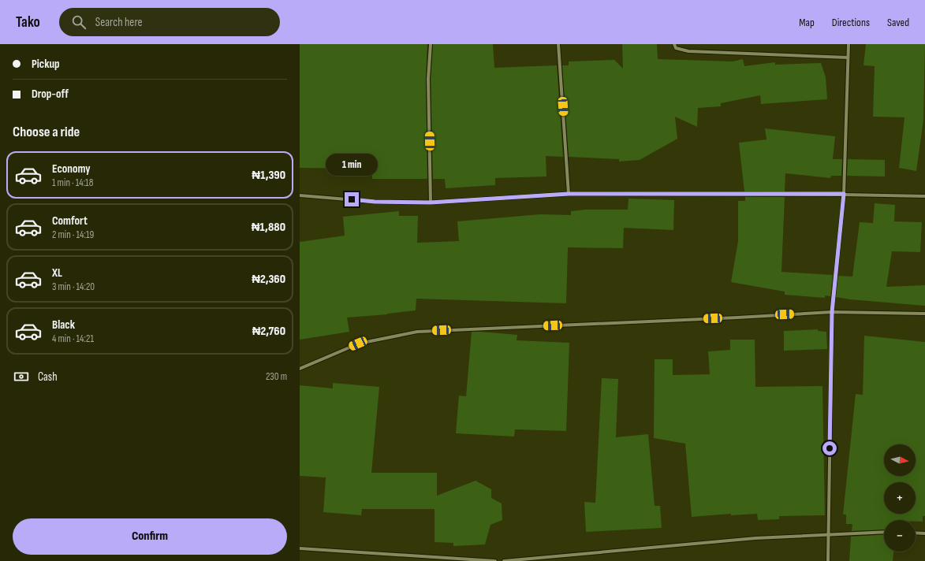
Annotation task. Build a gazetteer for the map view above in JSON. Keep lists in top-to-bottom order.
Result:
{
  "north": "right",
  "page": {
    "header": "Tako",
    "search": "Search here",
    "nav": ["Map", "Directions", "Saved"],
    "banner": ["Pickup", "Drop-off"],
    "heading": "Choose a ride",
    "list": [
      {
        "name": "Economy",
        "note": "1 min · 14:18",
        "value": "₦1,390"
      },
      {
        "name": "Comfort",
        "note": "2 min · 14:19",
        "value": "₦1,880"
      },
      {
        "name": "XL",
        "note": "3 min · 14:20",
        "value": "₦2,360"
      },
      {
        "name": "Black",
        "note": "4 min · 14:21",
        "value": "₦2,760"
      }
    ],
    "bubble": "1 min",
    "pay": ["Cash", "230 m"],
    "map_buttons": ["+", "−"],
    "buttons": "Confirm"
  }
}
